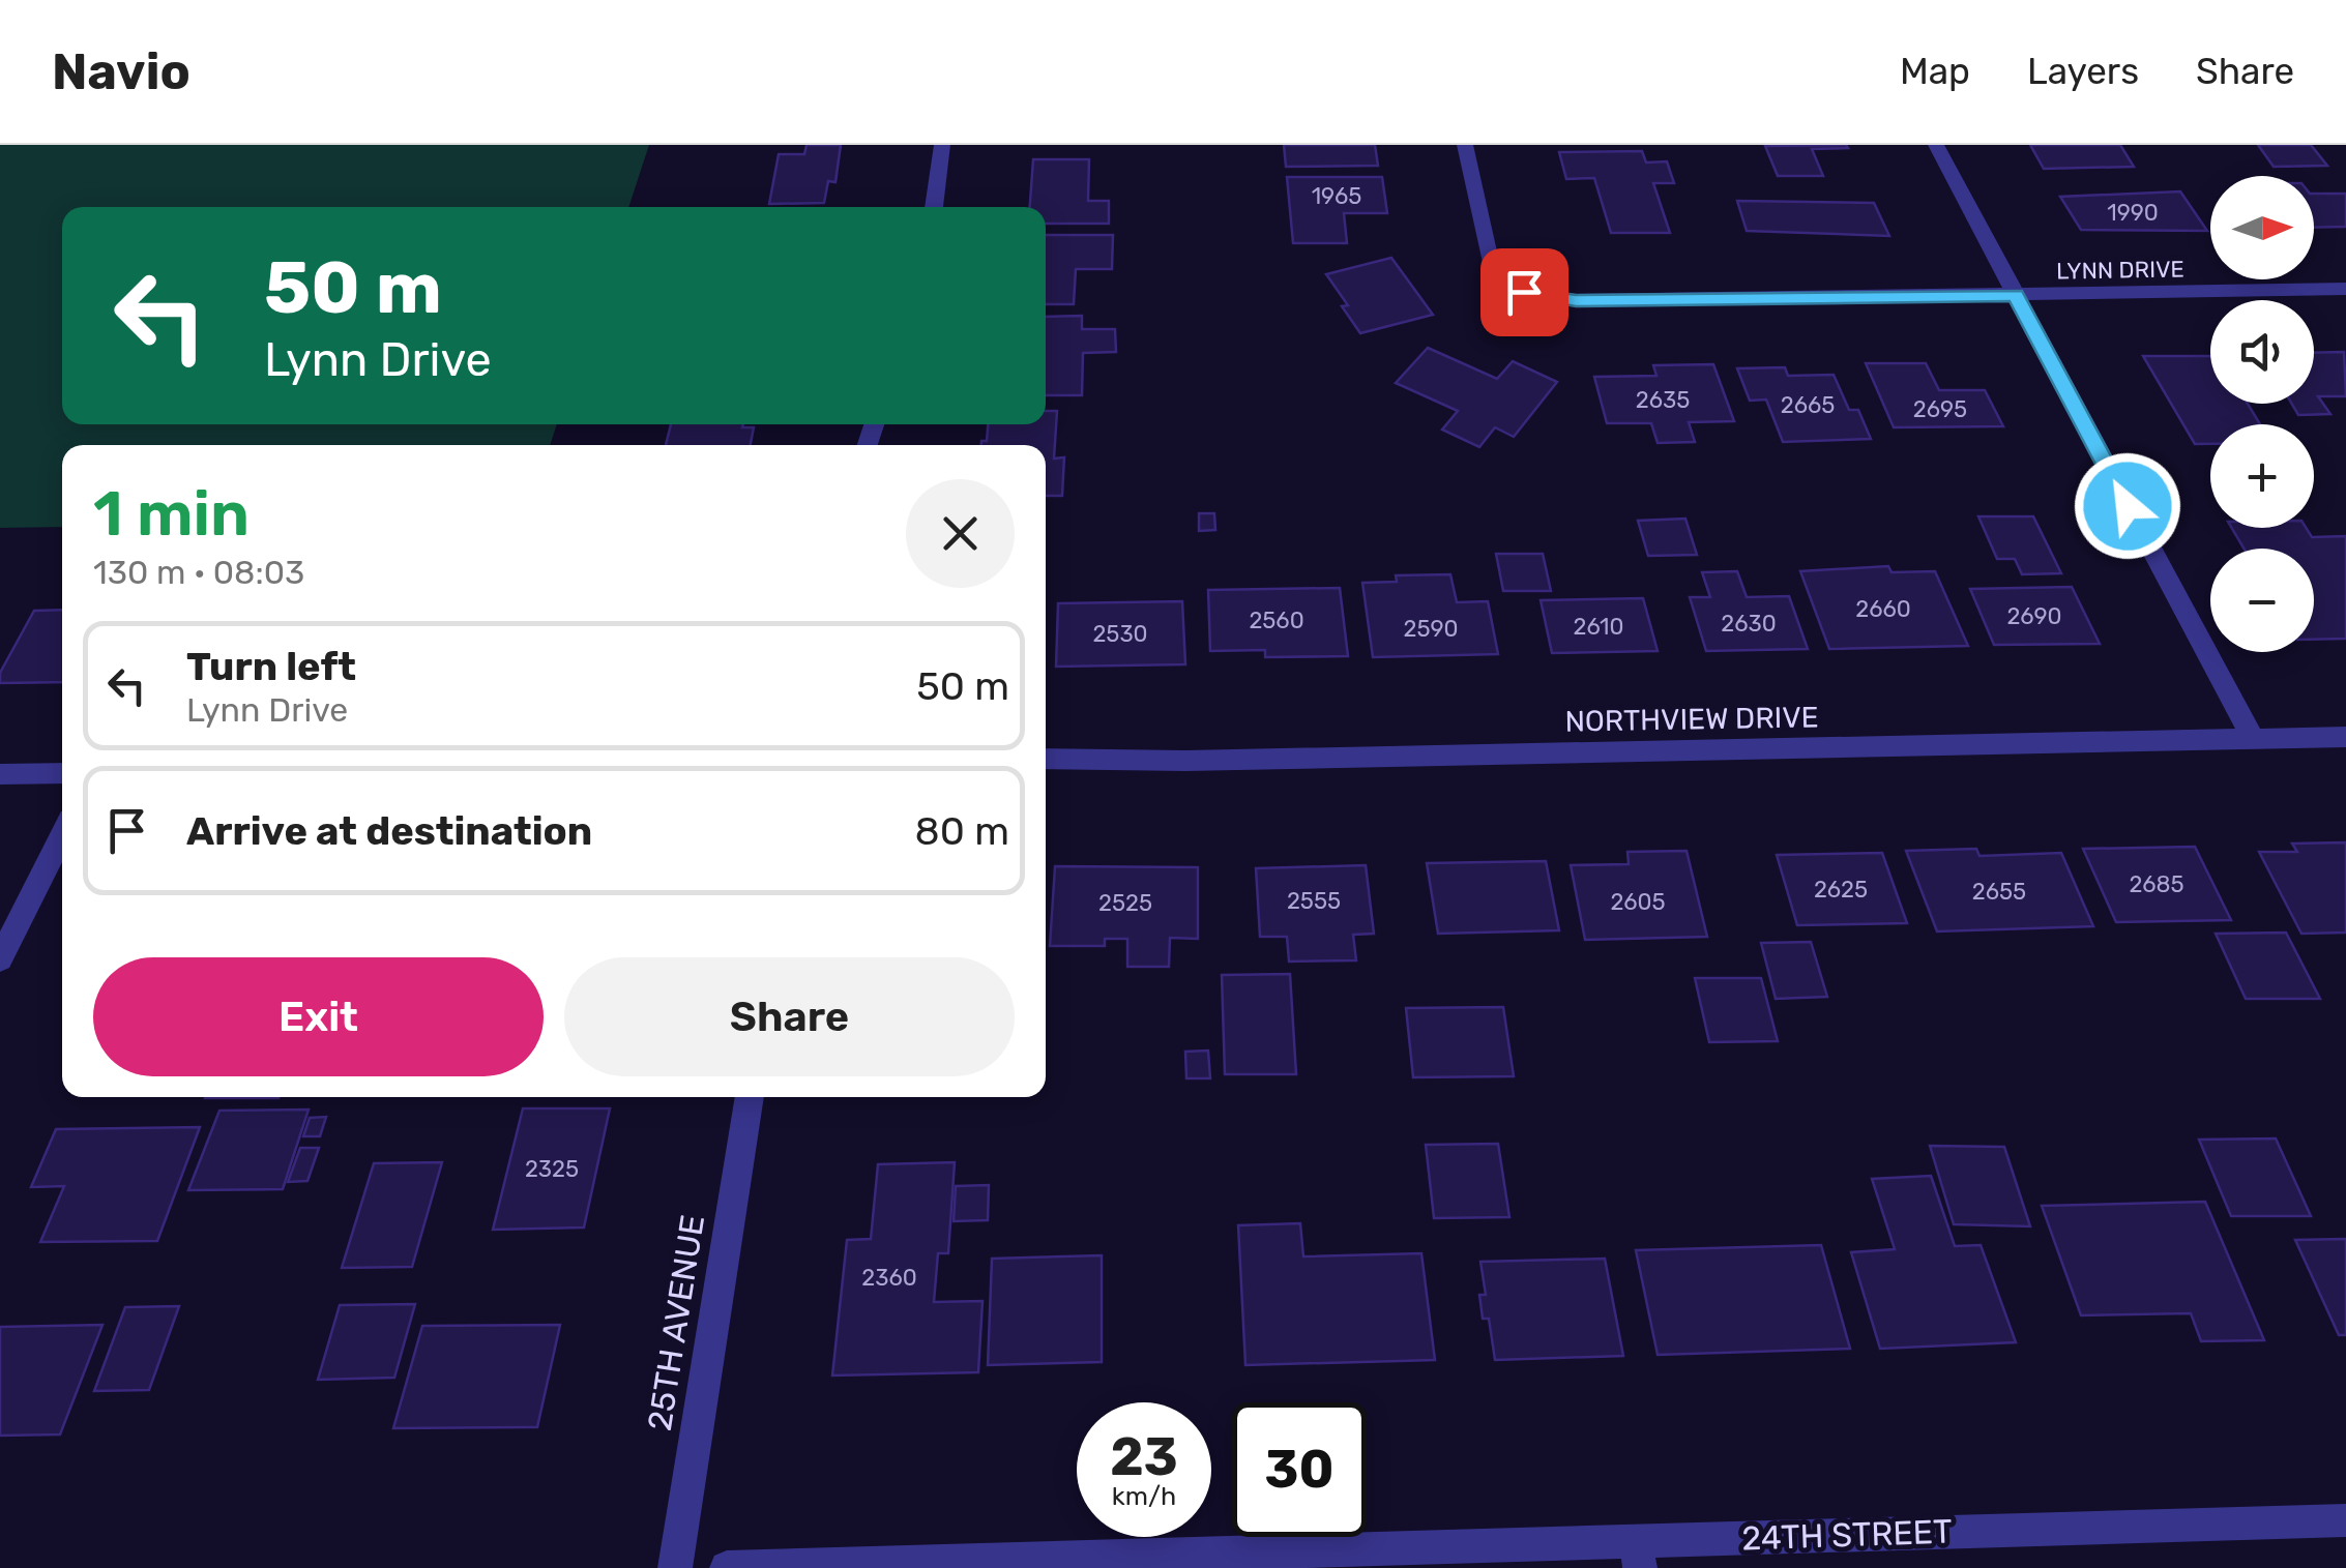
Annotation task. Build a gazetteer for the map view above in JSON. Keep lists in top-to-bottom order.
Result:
{
  "streets": {
    "street": [
      "LYNN DRIVE",
      "NORTHVIEW DRIVE",
      "25TH AVENUE",
      "24TH STREET"
    ]
  },
  "house_numbers": [
    "1965",
    "1990",
    "2635",
    "2665",
    "2695",
    "2660",
    "2690",
    "2560",
    "2630",
    "2610",
    "2590",
    "2530",
    "2685",
    "2625",
    "2655",
    "2555",
    "2605",
    "2525",
    "2325",
    "2360"
  ],
  "north": "right",
  "page": {
    "header": "Navio",
    "nav": ["Map", "Layers", "Share"],
    "map_buttons": ["+", "−"],
    "turn": ["50 m", "Lynn Drive"],
    "heading": ["1 min", "130 m · 08:03"],
    "list": [
      {
        "name": "Turn left",
        "note": "Lynn Drive",
        "value": "50 m"
      },
      {
        "name": "Arrive at destination",
        "value": "80 m"
      }
    ],
    "buttons": ["Exit", "Share"],
    "speed": "23 km/h",
    "limit": "30"
  }
}
